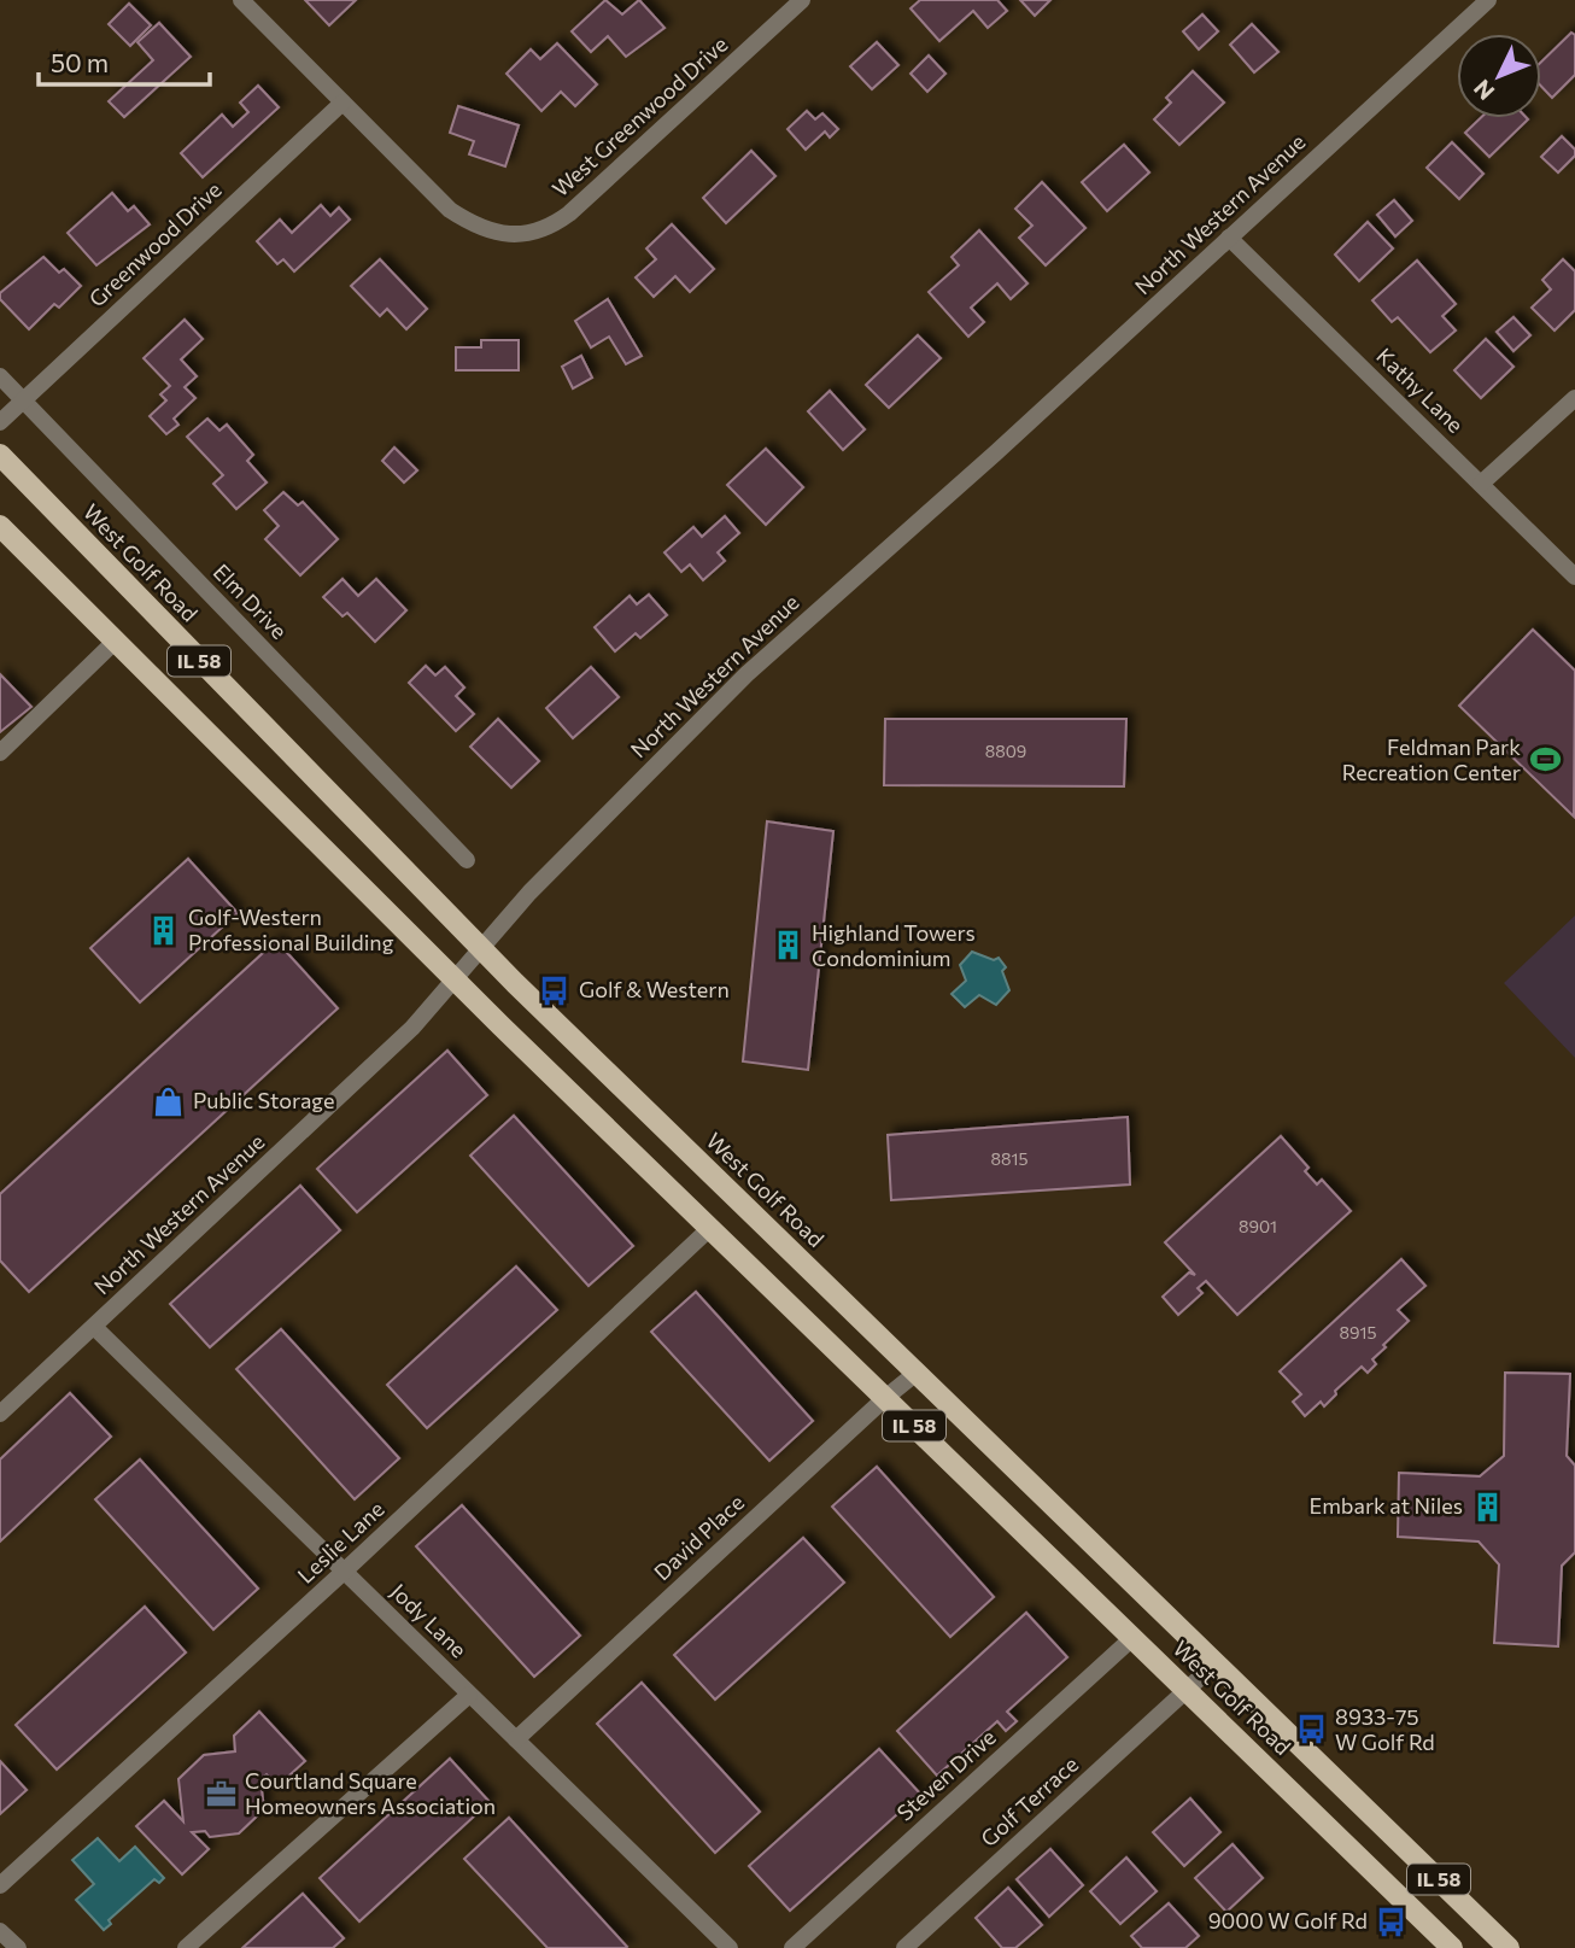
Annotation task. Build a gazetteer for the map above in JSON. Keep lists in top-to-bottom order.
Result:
{
  "streets": {
    "main road": ["West Golf Road", "IL 58"],
    "street": [
      "West Greenwood Drive",
      "North Western Avenue",
      "Greenwood Drive",
      "Kathy Lane",
      "Elm Drive",
      "David Place",
      "Leslie Lane",
      "Jody Lane",
      "Steven Drive",
      "Golf Terrace"
    ]
  },
  "crossings": [
    ["West Greenwood Drive", "Greenwood Drive"],
    ["North Western Avenue", "Kathy Lane"],
    ["North Western Avenue", "West Golf Road"],
    ["North Western Avenue", "Jody Lane"],
    ["Greenwood Drive", "Elm Drive"],
    ["West Golf Road", "David Place"],
    ["West Golf Road", "Leslie Lane"],
    ["West Golf Road", "Steven Drive"],
    ["West Golf Road", "Golf Terrace"],
    ["David Place", "Jody Lane"],
    ["Leslie Lane", "Jody Lane"]
  ],
  "places": {
    "sports": ["Feldman Park Recreation Center"],
    "building": ["Golf-Western Professional Building", "Highland Towers Condominium", "Embark at Niles"],
    "bus stop": ["Golf & Western", "8933-75 W Golf Rd", "9000 W Golf Rd"],
    "shop": ["Public Storage"],
    "office": ["Courtland Square Homeowners Association"]
  },
  "house_numbers": [
    "8809",
    "8815",
    "8901",
    "8915"
  ],
  "scale_bar": "50 m",
  "north": "bottom left"
}
